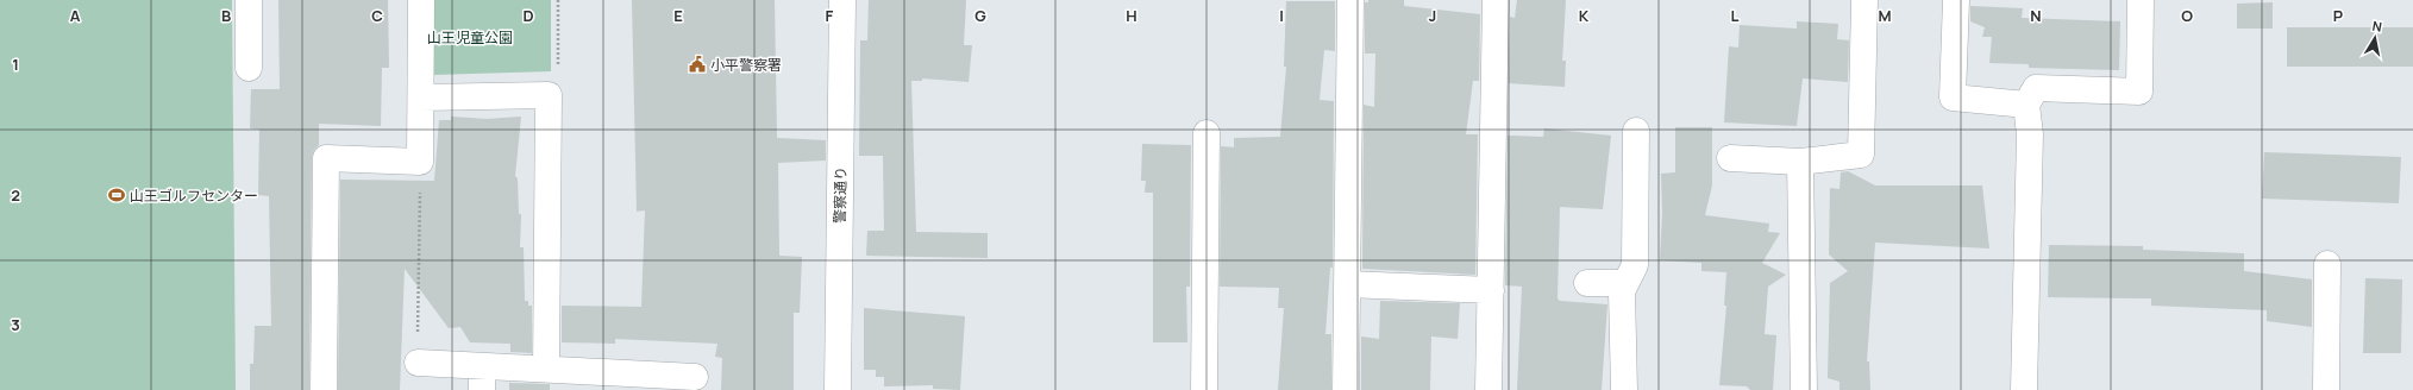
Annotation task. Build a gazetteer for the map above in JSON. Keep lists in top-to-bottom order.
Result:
{
  "streets": {
    "street": ["警察通り"]
  },
  "parks": ["山王児童公園"],
  "places": {
    "public building": ["小平警察署"],
    "sports": ["山王ゴルフセンター"]
  },
  "north": "top",
  "grid": {
    "columns": [
      "A",
      "B",
      "C",
      "D",
      "E",
      "F",
      "G",
      "H",
      "I",
      "J",
      "K",
      "L",
      "M",
      "N",
      "O",
      "P"
    ],
    "rows": ["1", "2", "3"]
  }
}
